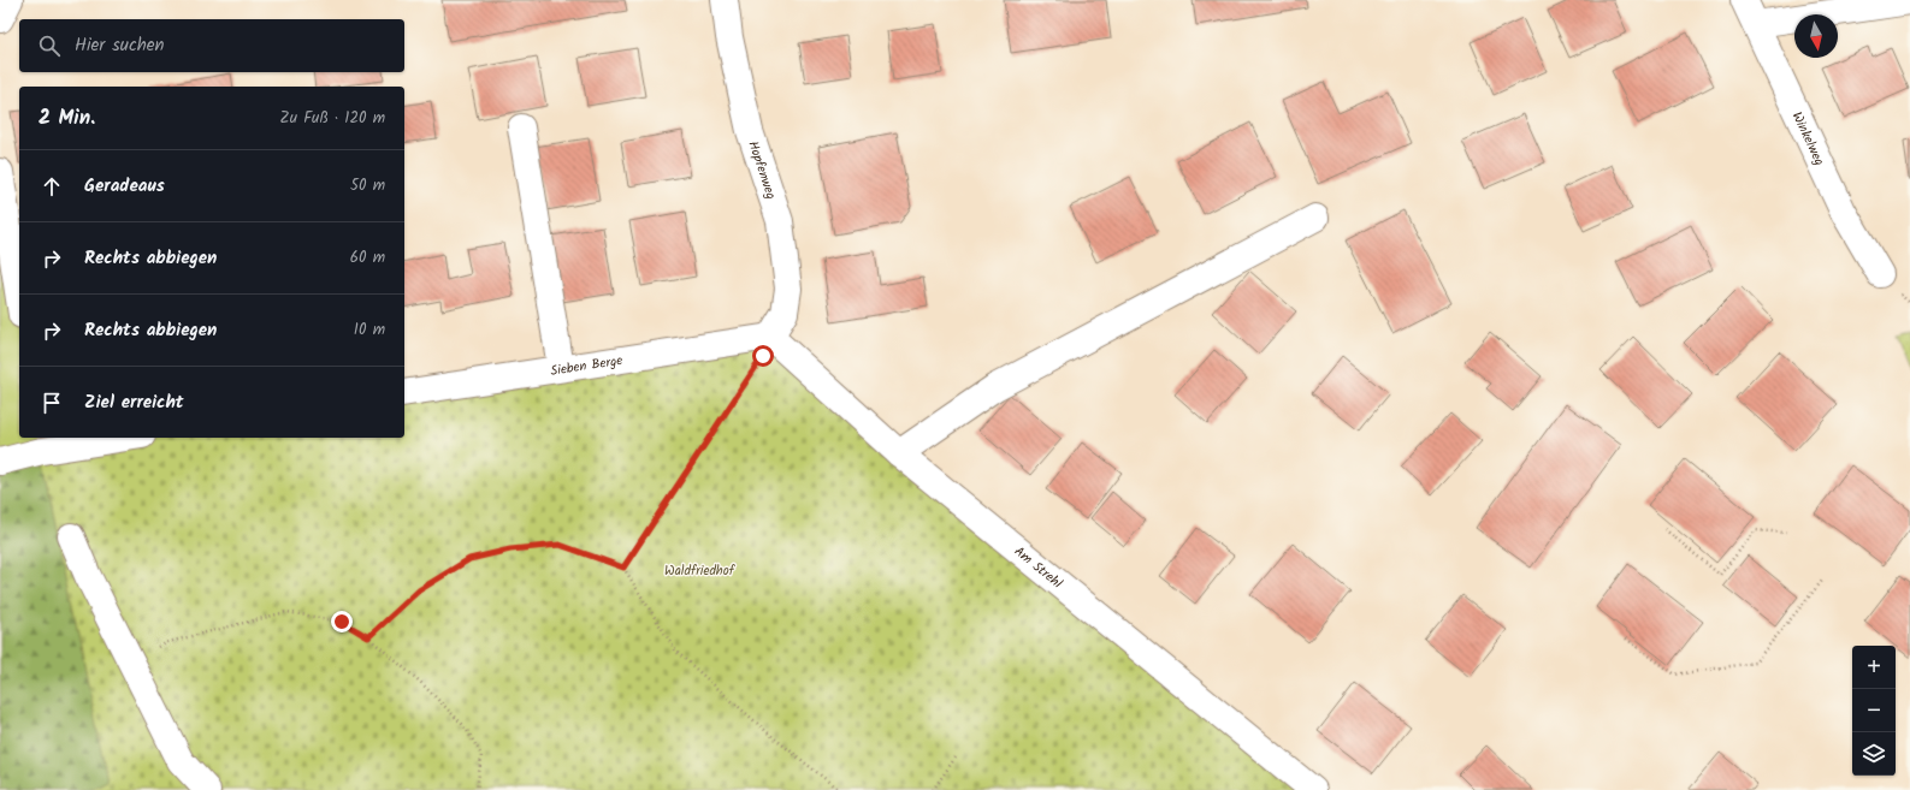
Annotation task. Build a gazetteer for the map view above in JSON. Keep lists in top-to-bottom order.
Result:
{
  "streets": {
    "street": [
      "Winkelweg",
      "Hopfenweg",
      "Sieben Berge",
      "Am Strehl"
    ]
  },
  "crossings": [
    ["Hopfenweg", "Sieben Berge"],
    ["Hopfenweg", "Am Strehl"],
    ["Sieben Berge", "Am Strehl"]
  ],
  "parks": ["Waldfriedhof"],
  "north": "bottom",
  "page": {
    "search": "Hier suchen",
    "heading": ["2 Min.", "Zu Fuß · 120 m"],
    "list": [
      ["Geradeaus", "50 m"],
      ["Rechts abbiegen", "60 m"],
      ["Rechts abbiegen", "10 m"],
      "Ziel erreicht"
    ],
    "map_buttons": ["+", "−"]
  }
}
